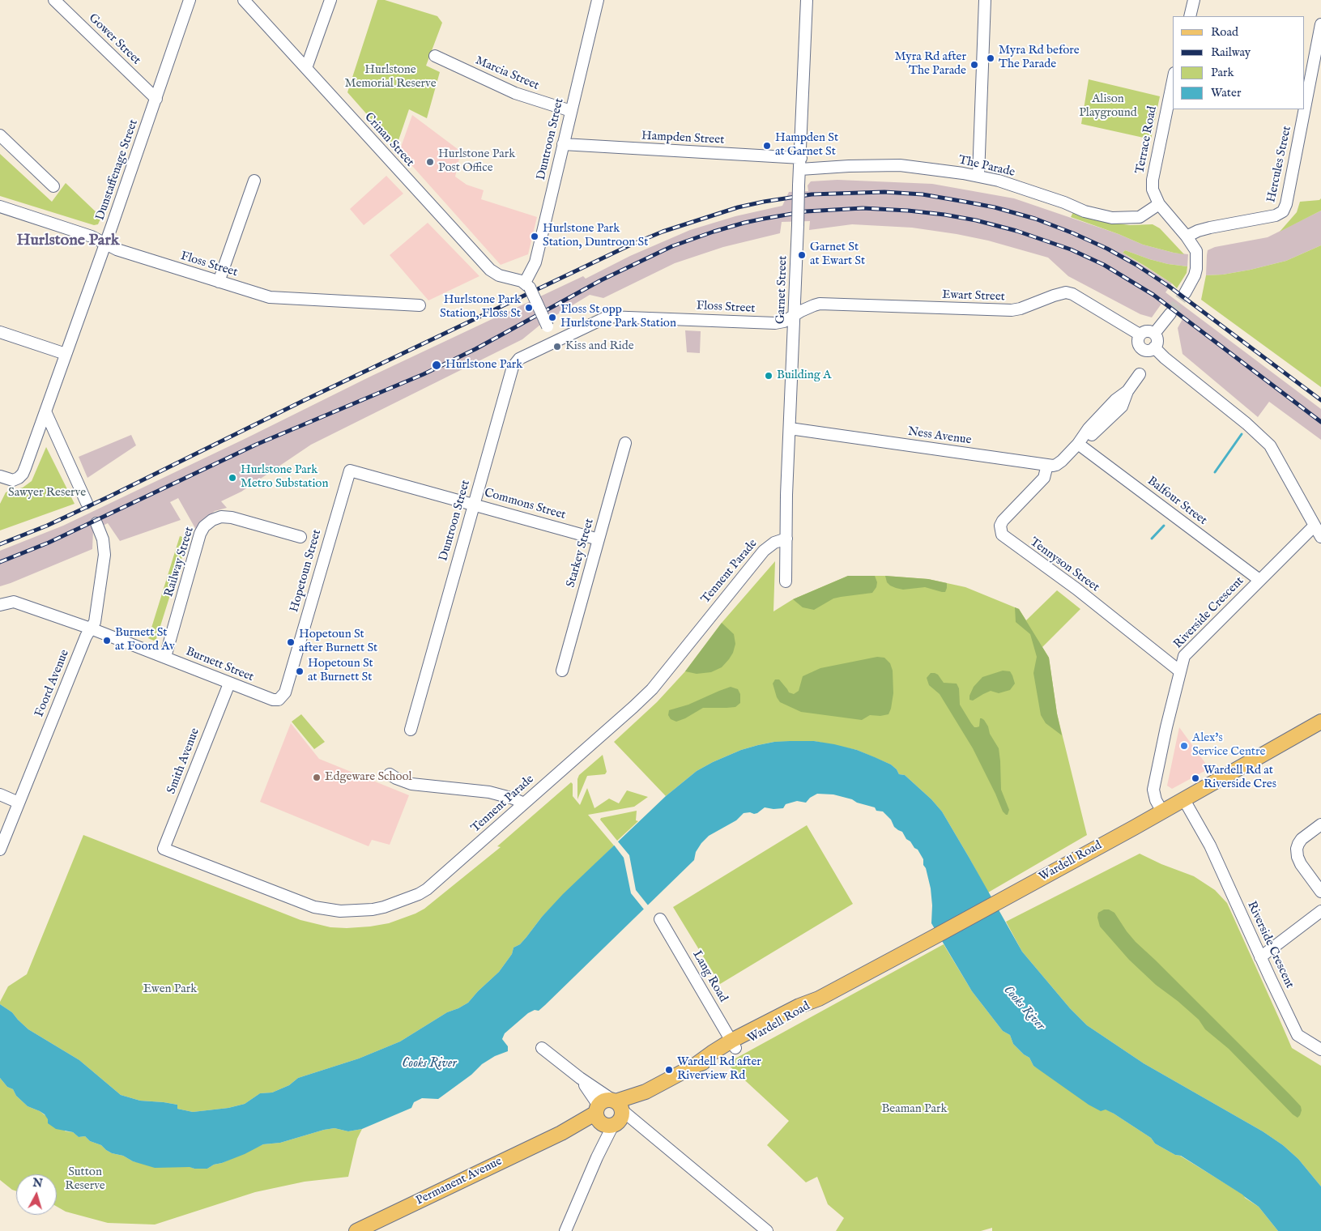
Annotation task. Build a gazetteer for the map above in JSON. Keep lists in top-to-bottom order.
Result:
{
  "streets": {
    "main road": ["Wardell Road", "Permanent Avenue"],
    "street": [
      "Gower Street",
      "Marcia Street",
      "Hampden Street",
      "Duntroon Street",
      "Crinan Street",
      "Terrace Road",
      "Hercules Street",
      "The Parade",
      "Dunstaffenage Street",
      "Floss Street",
      "Garnet Street",
      "Ewart Street",
      "Ness Avenue",
      "Balfour Street",
      "Commons Street",
      "Starkey Street",
      "Railway Street",
      "Tennyson Street",
      "Hopetoun Street",
      "Tennent Parade",
      "Riverside Crescent",
      "Burnett Street",
      "Foord Avenue",
      "Smith Avenue",
      "Lang Road"
    ]
  },
  "crossings": [
    ["Gower Street", "Dunstaffenage Street"],
    ["Marcia Street", "Duntroon Street"],
    ["Hampden Street", "Duntroon Street"],
    ["Hampden Street", "The Parade"],
    ["Hampden Street", "Garnet Street"],
    ["Duntroon Street", "Crinan Street"],
    ["Duntroon Street", "Floss Street"],
    ["Duntroon Street", "Commons Street"],
    ["Terrace Road", "Hercules Street"],
    ["Terrace Road", "The Parade"],
    ["The Parade", "Garnet Street"],
    ["Dunstaffenage Street", "Floss Street"],
    ["Floss Street", "Garnet Street"],
    ["Floss Street", "Ewart Street"],
    ["Garnet Street", "Ewart Street"],
    ["Garnet Street", "Ness Avenue"],
    ["Garnet Street", "Tennent Parade"],
    ["Ness Avenue", "Tennyson Street"],
    ["Balfour Street", "Riverside Crescent"],
    ["Commons Street", "Starkey Street"],
    ["Commons Street", "Hopetoun Street"],
    ["Railway Street", "Burnett Street"],
    ["Tennyson Street", "Riverside Crescent"],
    ["Hopetoun Street", "Burnett Street"],
    ["Tennent Parade", "Smith Avenue"],
    ["Riverside Crescent", "Wardell Road"],
    ["Burnett Street", "Foord Avenue"],
    ["Burnett Street", "Smith Avenue"],
    ["Wardell Road", "Lang Road"],
    ["Wardell Road", "Permanent Avenue"]
  ],
  "districts": ["Hurlstone Park"],
  "water": ["Cooks River"],
  "parks": [
    "Hurlstone Memorial Reserve",
    "Alison Playground",
    "Sawyer Reserve",
    "Ewen Park",
    "Beaman Park",
    "Sutton Reserve"
  ],
  "places": [
    "Myra Rd before The Parade",
    "Myra Rd after The Parade",
    "Hampden St at Garnet St",
    "Hurlstone Park Post Office",
    "Hurlstone Park Station, Duntroon St",
    "Garnet St at Ewart St",
    "Hurlstone Park Station, Floss St",
    "Floss St opp Hurlstone Park Station",
    "Kiss and Ride",
    "Hurlstone Park",
    "Building A",
    "Hurlstone Park Metro Substation",
    "Burnett St at Foord Av",
    "Hopetoun St after Burnett St",
    "Hopetoun St at Burnett St",
    "Alex's Service Centre",
    "Edgeware School",
    "Wardell Rd at Riverside Cres",
    "Wardell Rd after Riverview Rd"
  ],
  "legend": [
    "Road",
    "Railway",
    "Park",
    "Water"
  ],
  "north": "top"
}
